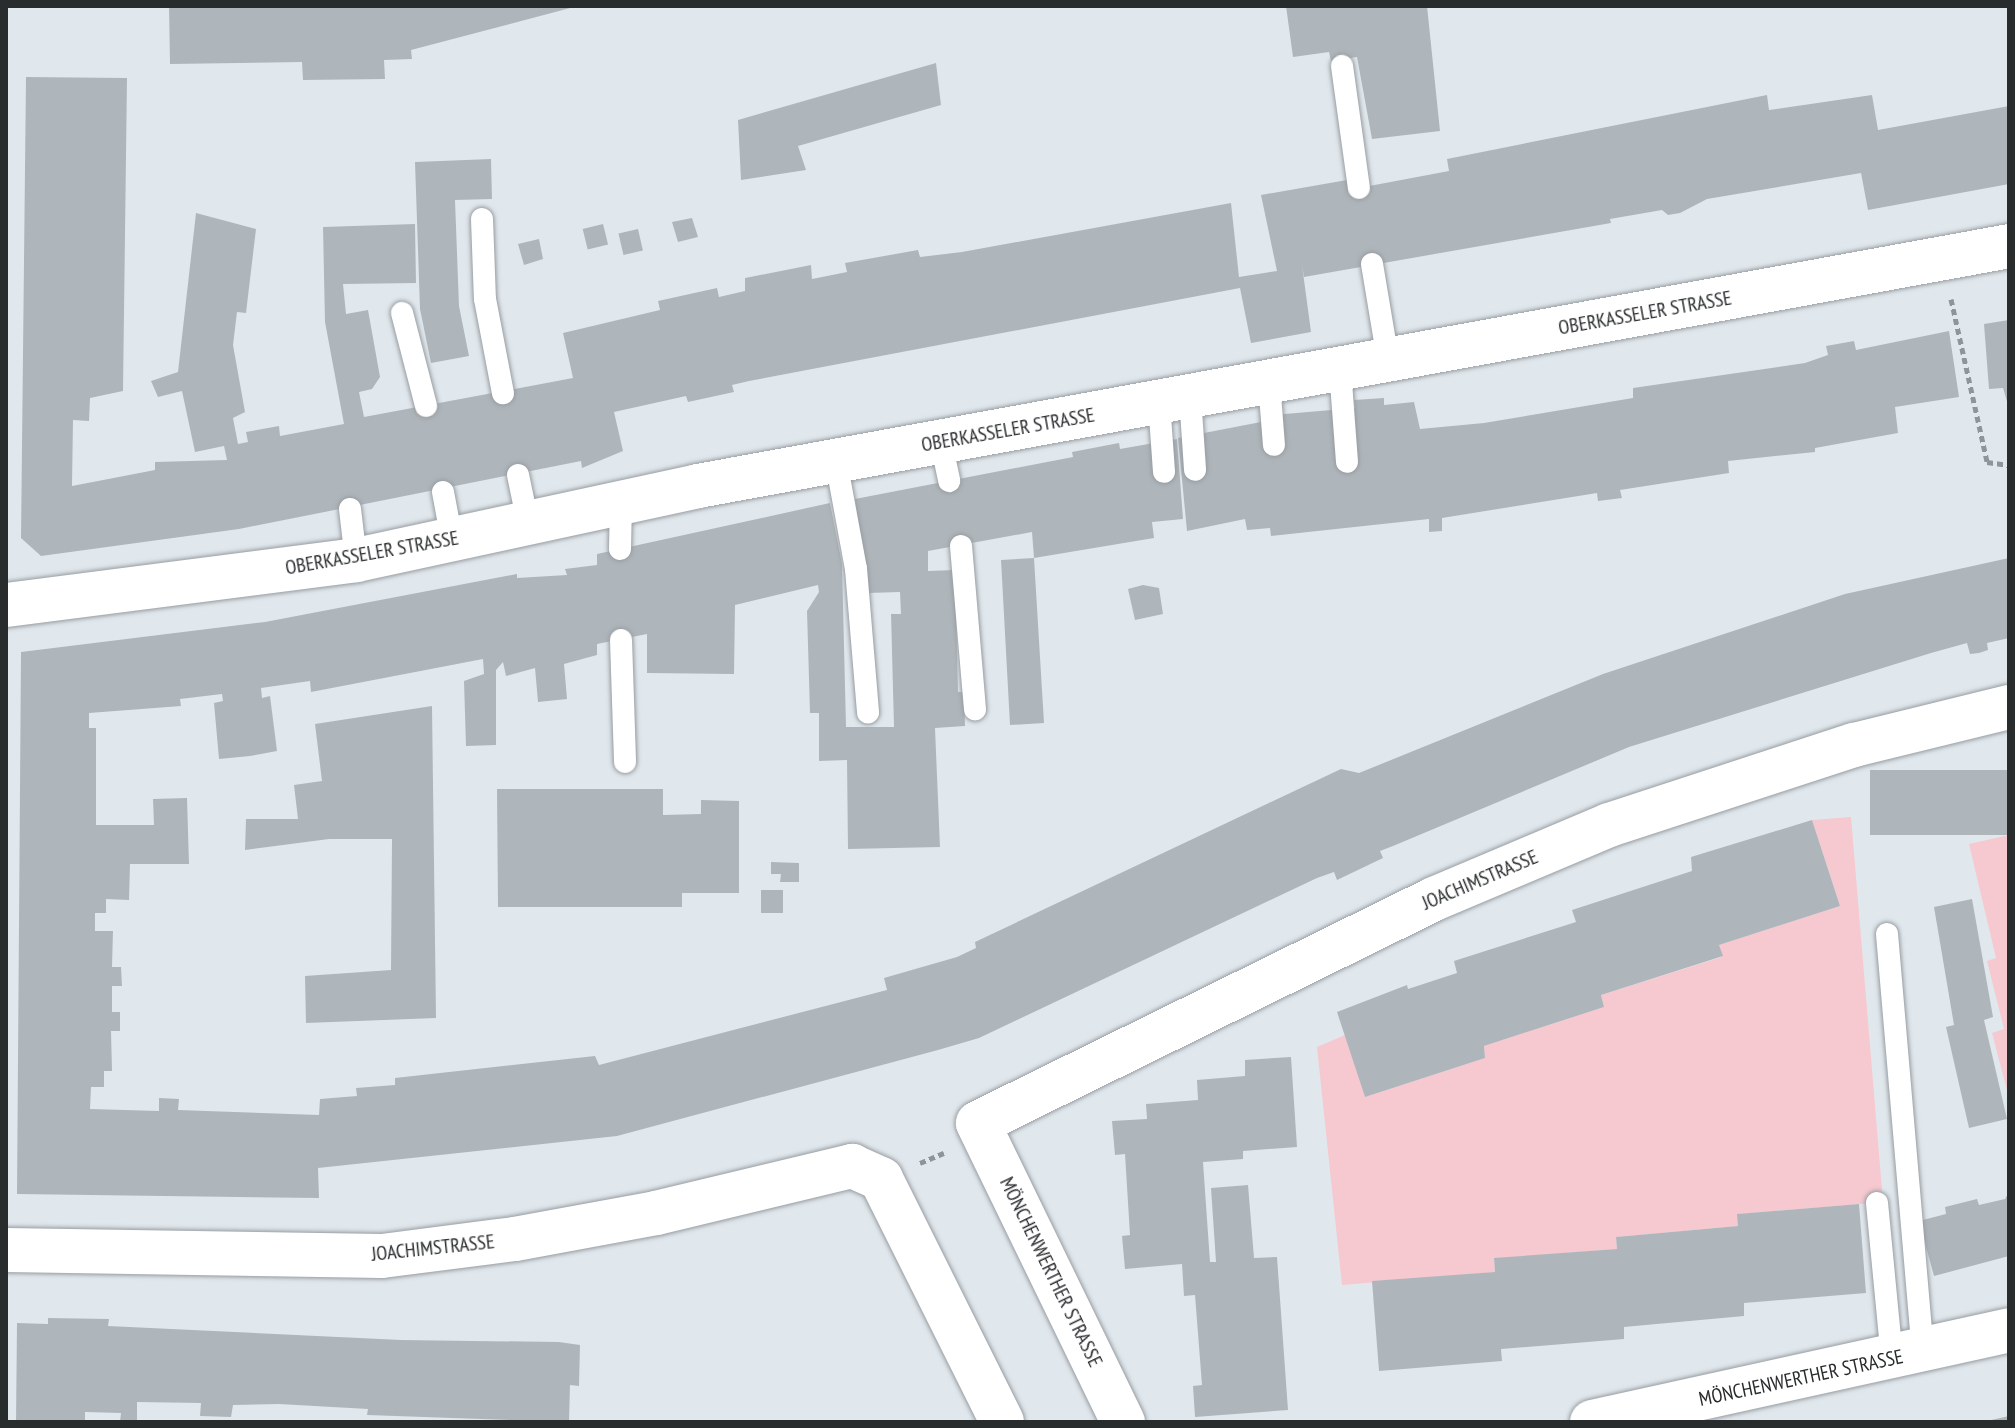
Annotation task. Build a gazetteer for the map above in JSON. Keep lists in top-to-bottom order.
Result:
{
  "streets": {
    "street": ["OBERKASSELER STRASSE", "JOACHIMSTRASSE", "MÖNCHENWERTHER STRASSE"]
  },
  "crossings": [
    ["JOACHIMSTRASSE", "MÖNCHENWERTHER STRASSE"]
  ]
}
